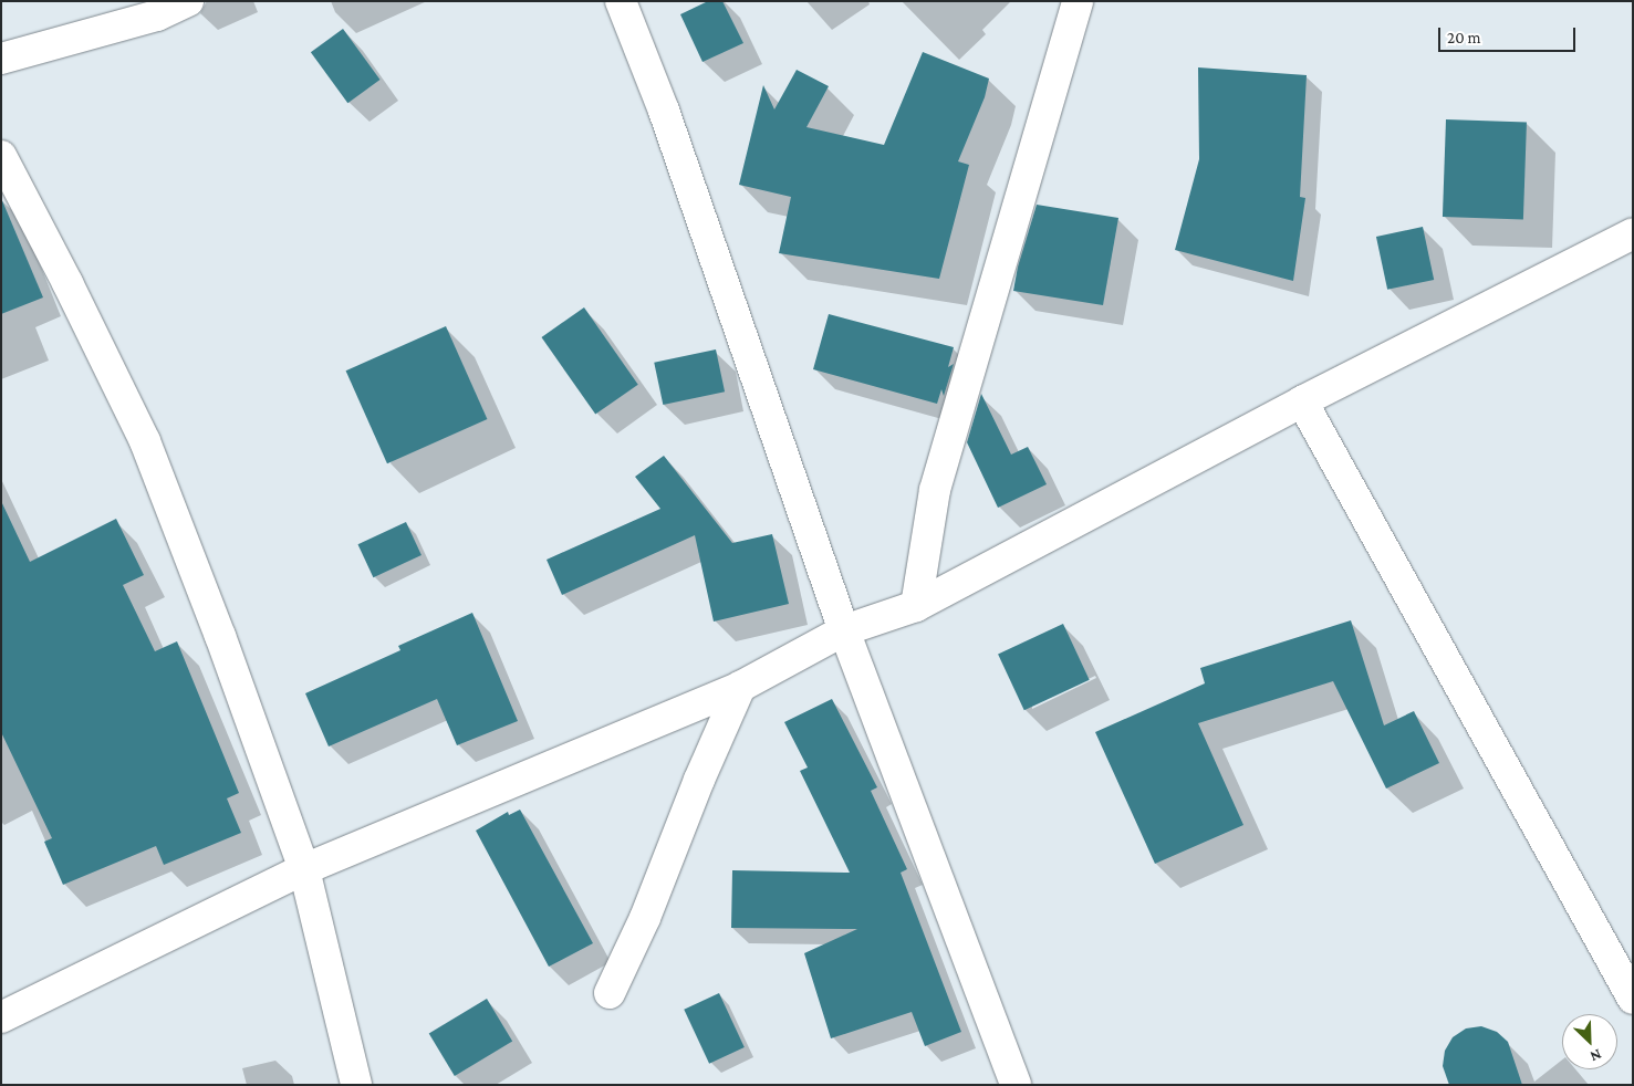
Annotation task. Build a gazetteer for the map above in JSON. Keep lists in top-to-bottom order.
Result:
{
  "scale_bar": "20 m",
  "north": "bottom right"
}
